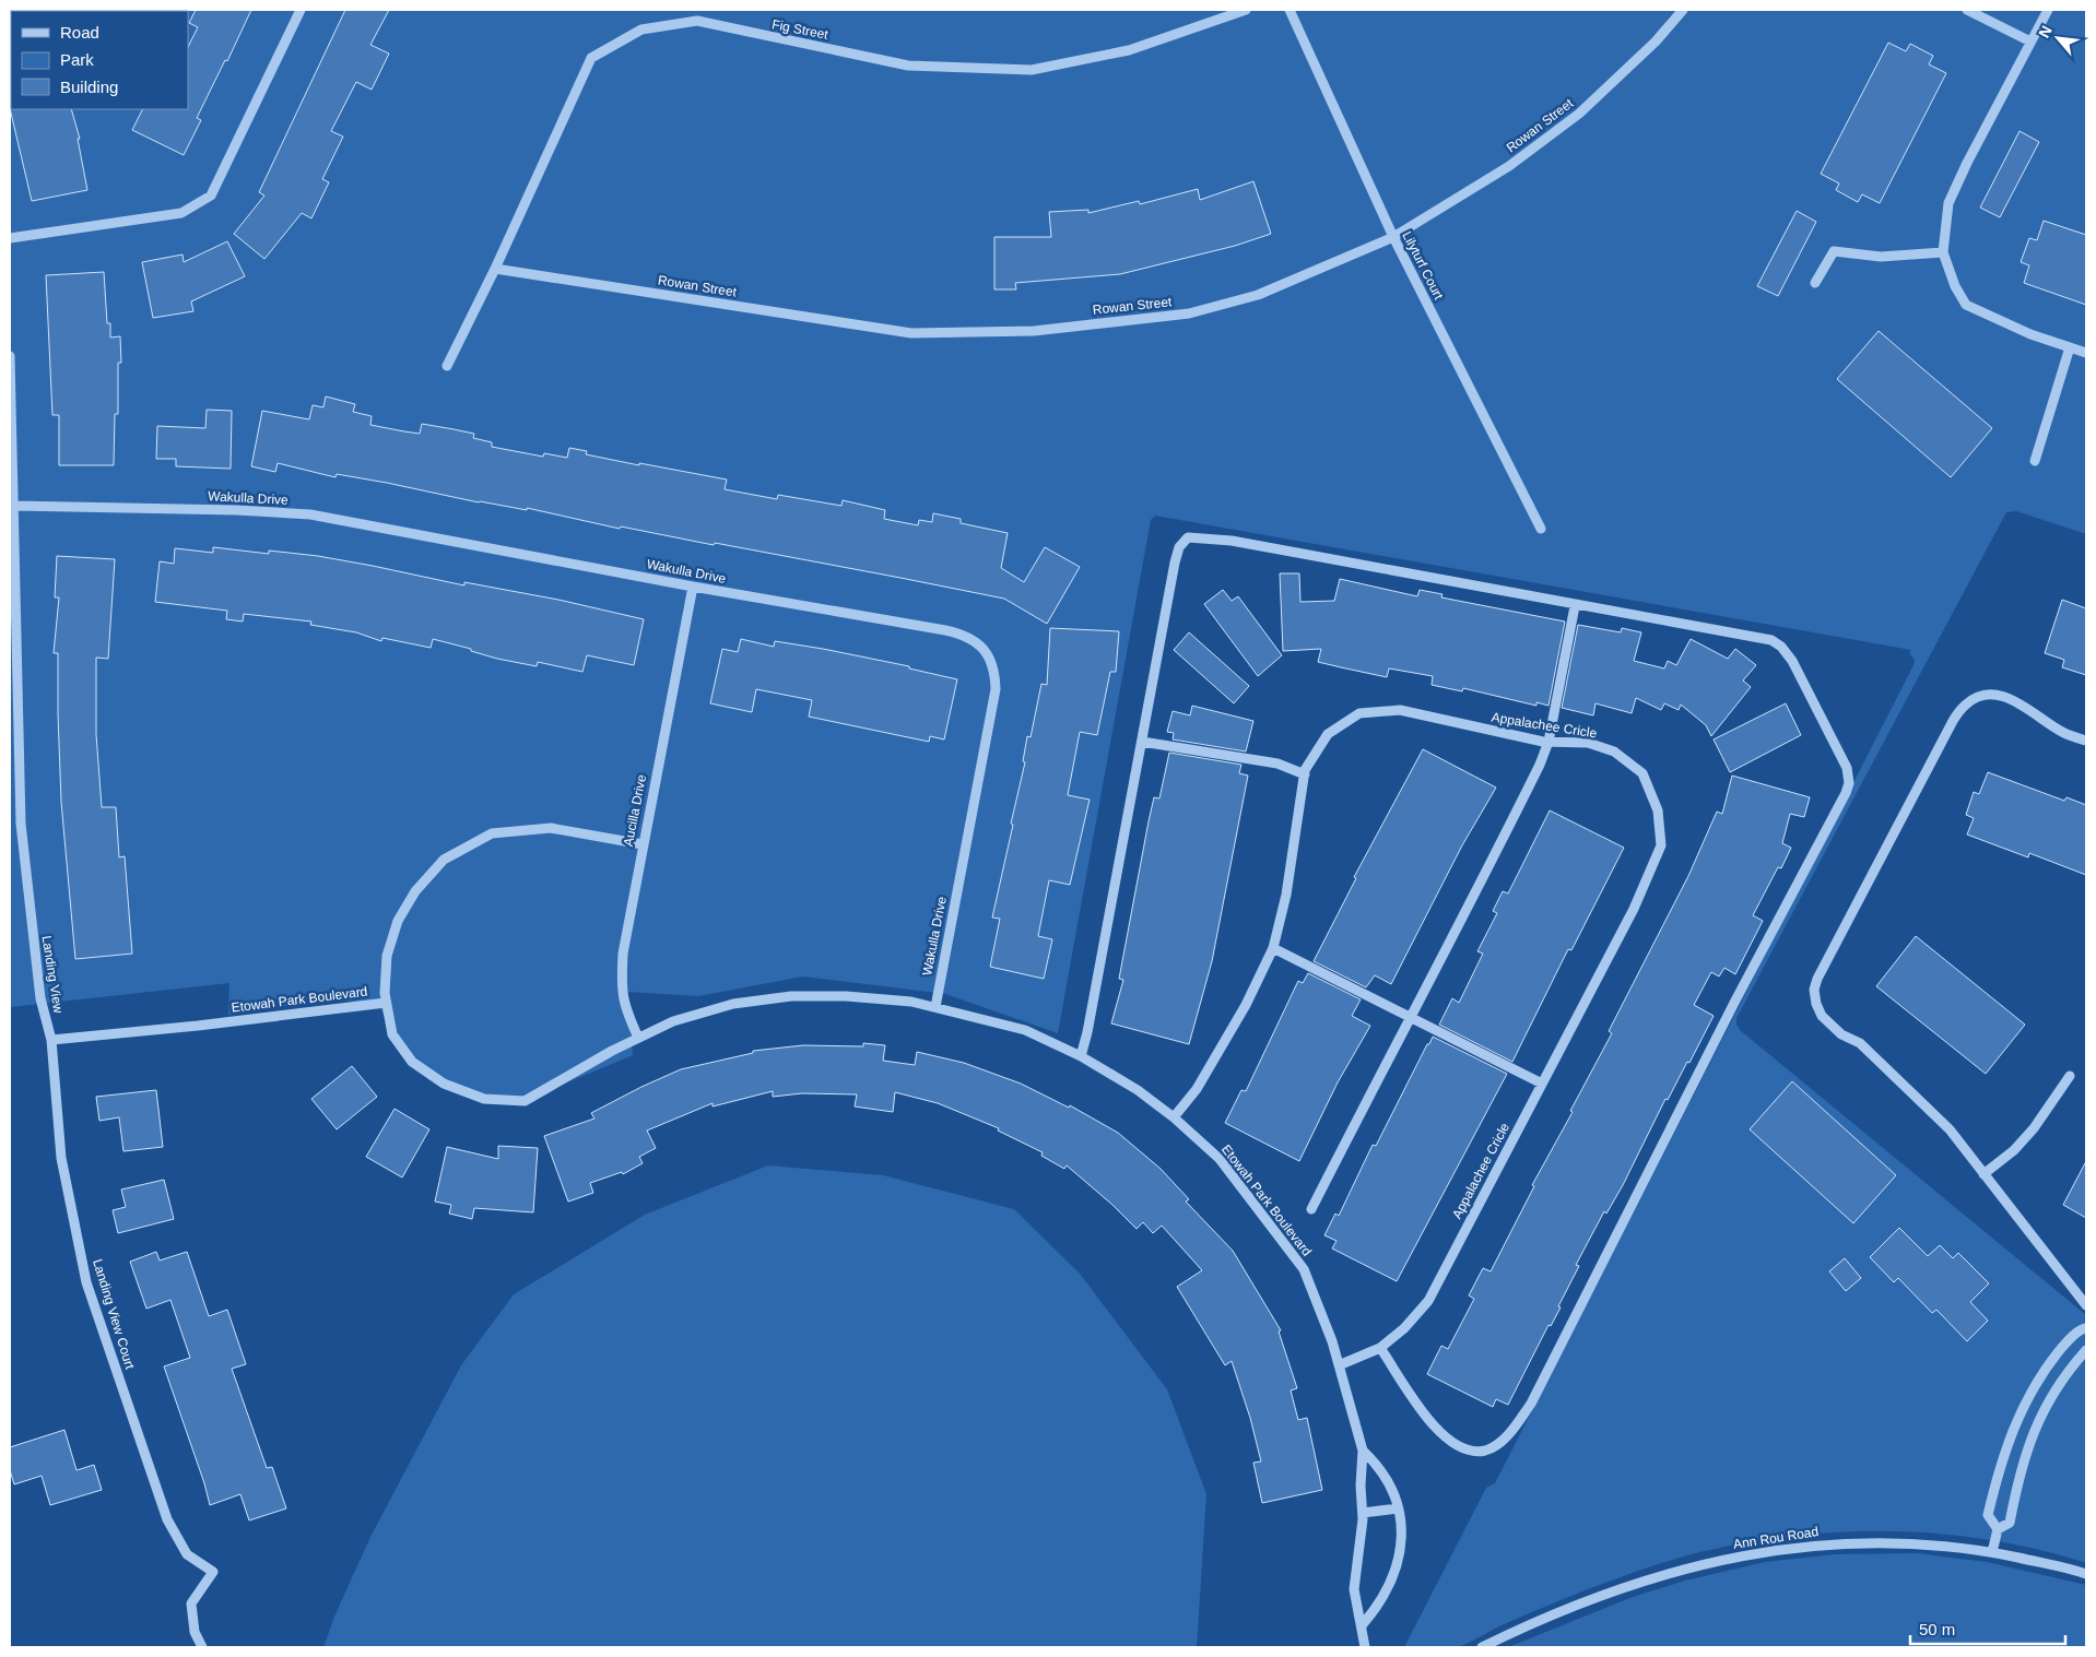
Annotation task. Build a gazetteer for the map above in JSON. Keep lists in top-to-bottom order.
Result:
{
  "streets": {
    "street": [
      "Fig Street",
      "Rowan Street",
      "Lilyturf Court",
      "Wakulla Drive",
      "Appalachee Cricle",
      "Aucilla Drive",
      "Landing View",
      "Etowah Park Boulevard",
      "Landing View Court",
      "Ann Rou Road"
    ]
  },
  "crossings": [
    ["Fig Street", "Rowan Street"],
    ["Rowan Street", "Lilyturf Court"],
    ["Wakulla Drive", "Aucilla Drive"],
    ["Wakulla Drive", "Landing View"],
    ["Wakulla Drive", "Etowah Park Boulevard"],
    ["Appalachee Cricle", "Etowah Park Boulevard"],
    ["Aucilla Drive", "Etowah Park Boulevard"],
    ["Landing View", "Etowah Park Boulevard"],
    ["Landing View", "Landing View Court"],
    ["Etowah Park Boulevard", "Landing View Court"]
  ],
  "legend": ["Road", "Park", "Building"],
  "scale_bar": "50 m",
  "north": "top left"
}
